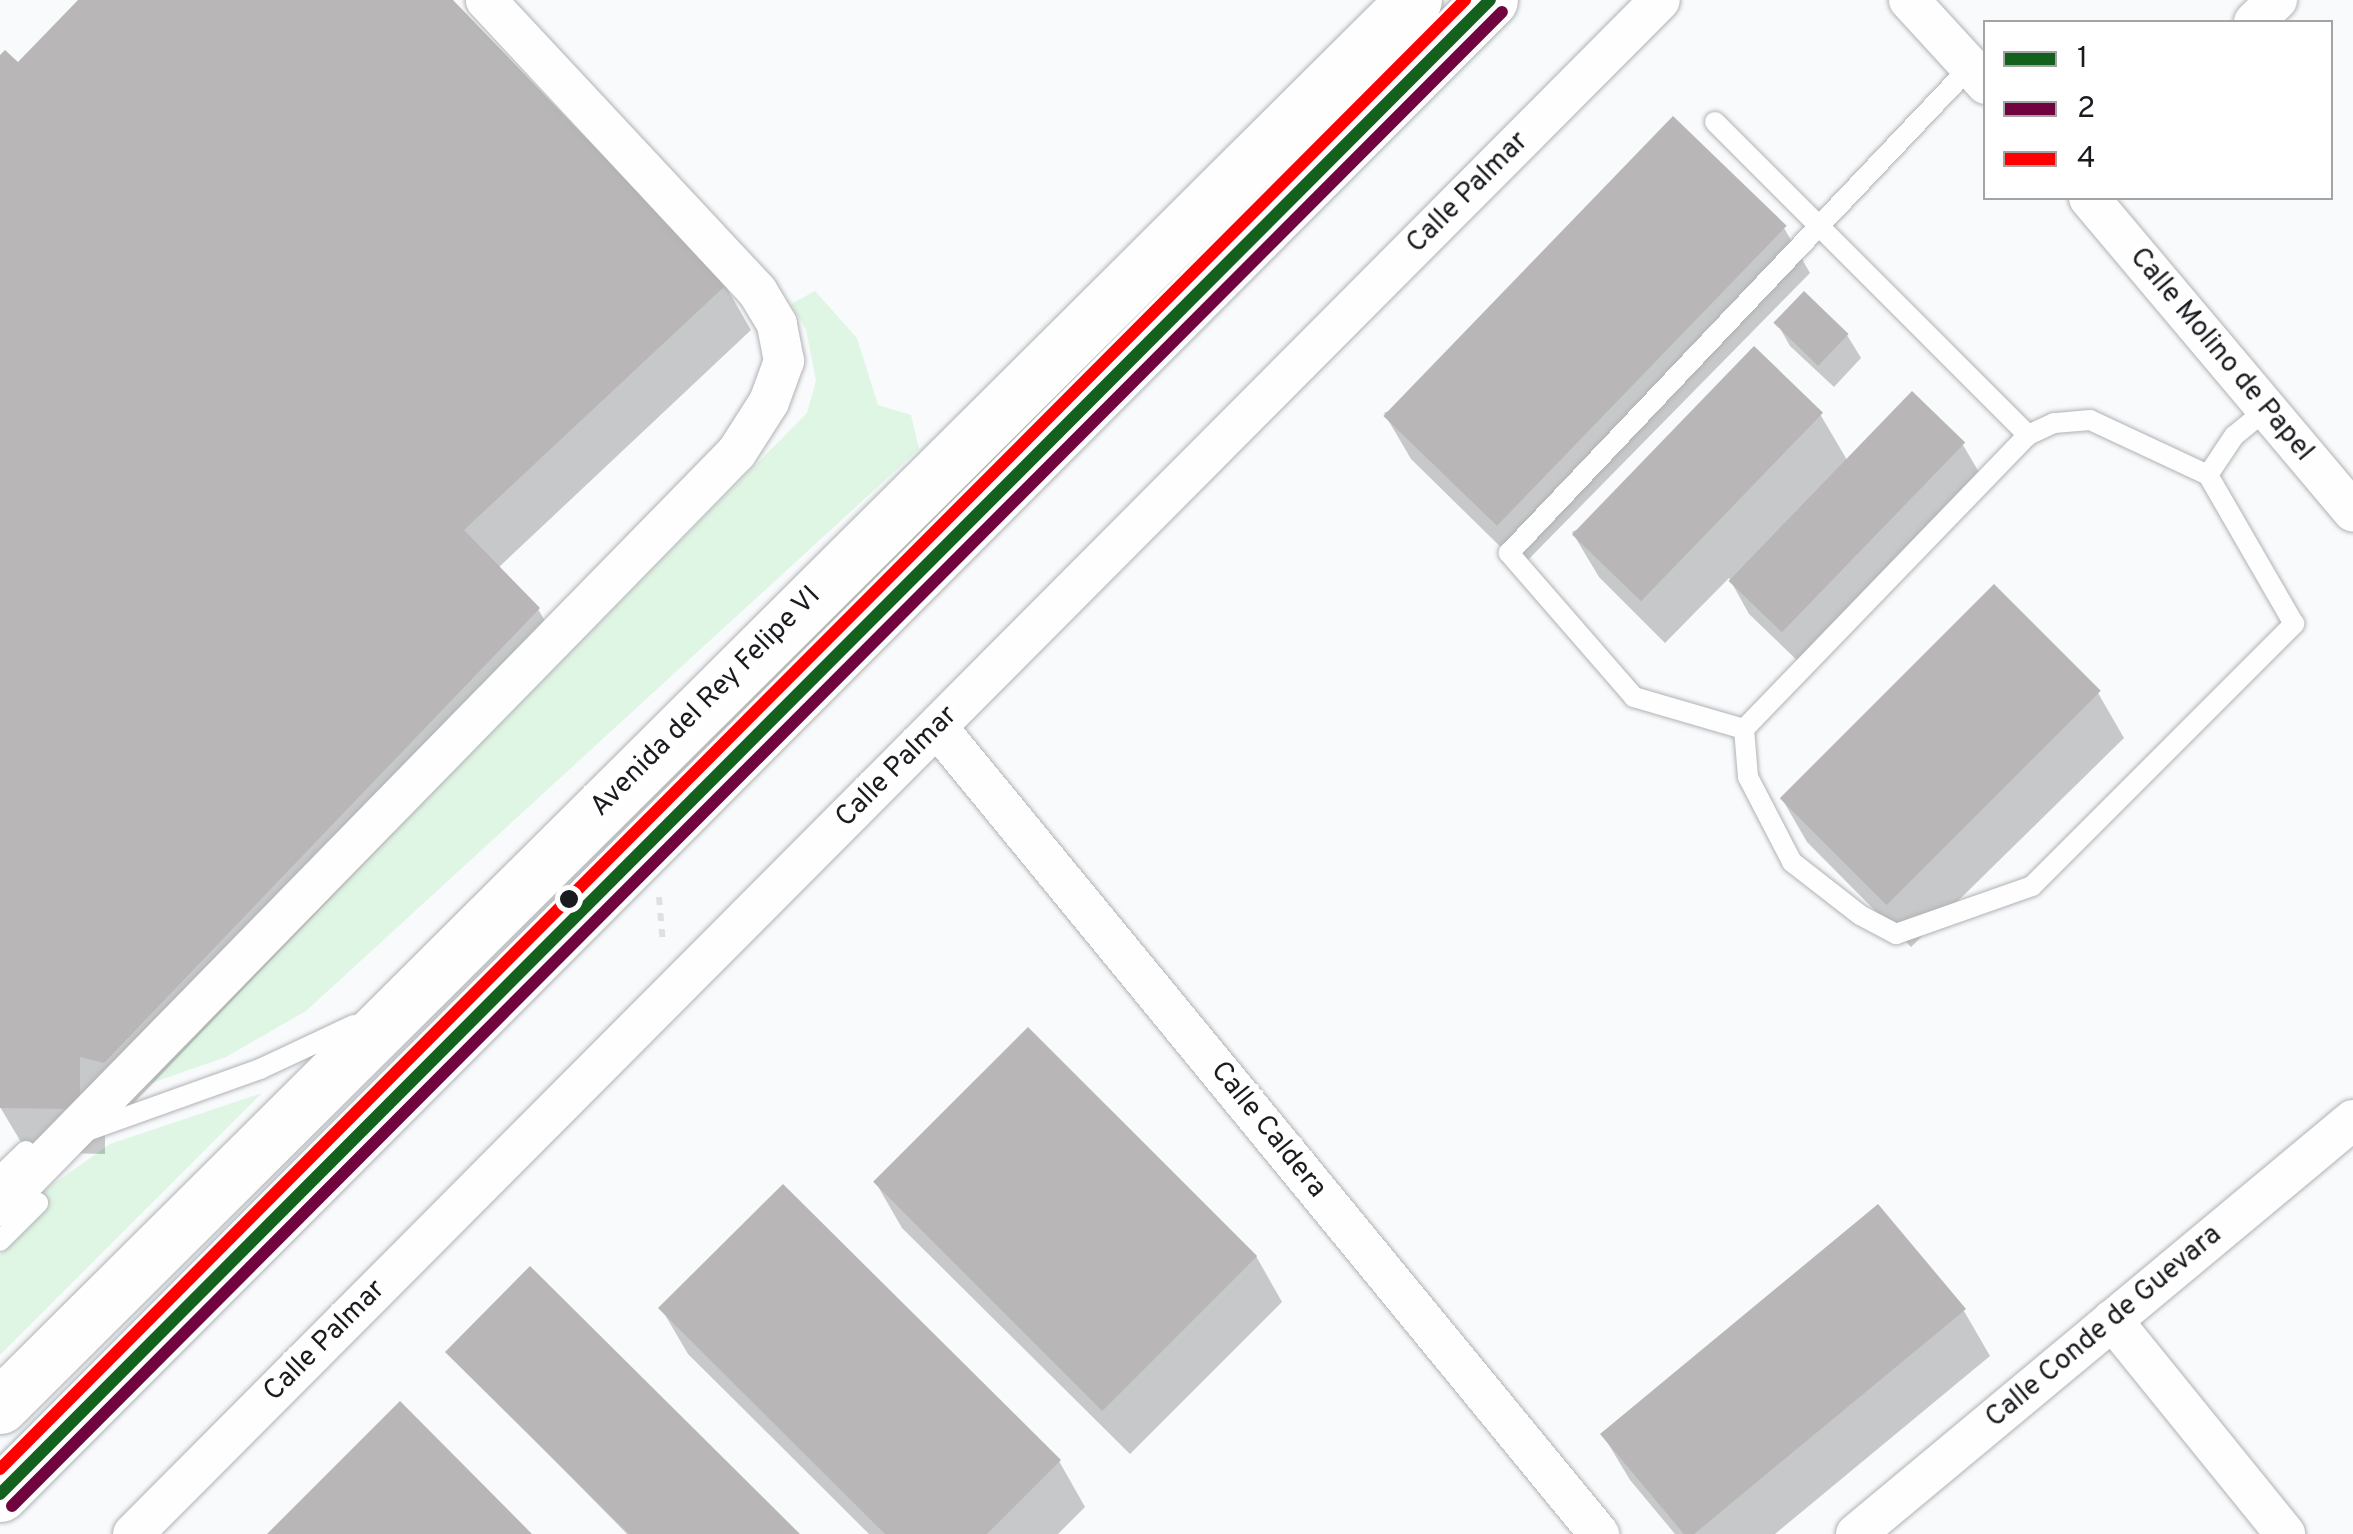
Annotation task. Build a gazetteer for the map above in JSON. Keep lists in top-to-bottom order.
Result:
{
  "streets": {
    "main road": ["Avenida del Rey Felipe VI"],
    "street": [
      "Calle Palmar",
      "Calle Molino de Papel",
      "Calle Caldera",
      "Calle Conde de Guevara"
    ]
  },
  "crossings": [
    ["Calle Palmar", "Calle Caldera"]
  ],
  "lines": ["transit line 1", "transit line 4", "transit line 2"],
  "legend": ["1", "2", "4"]
}
